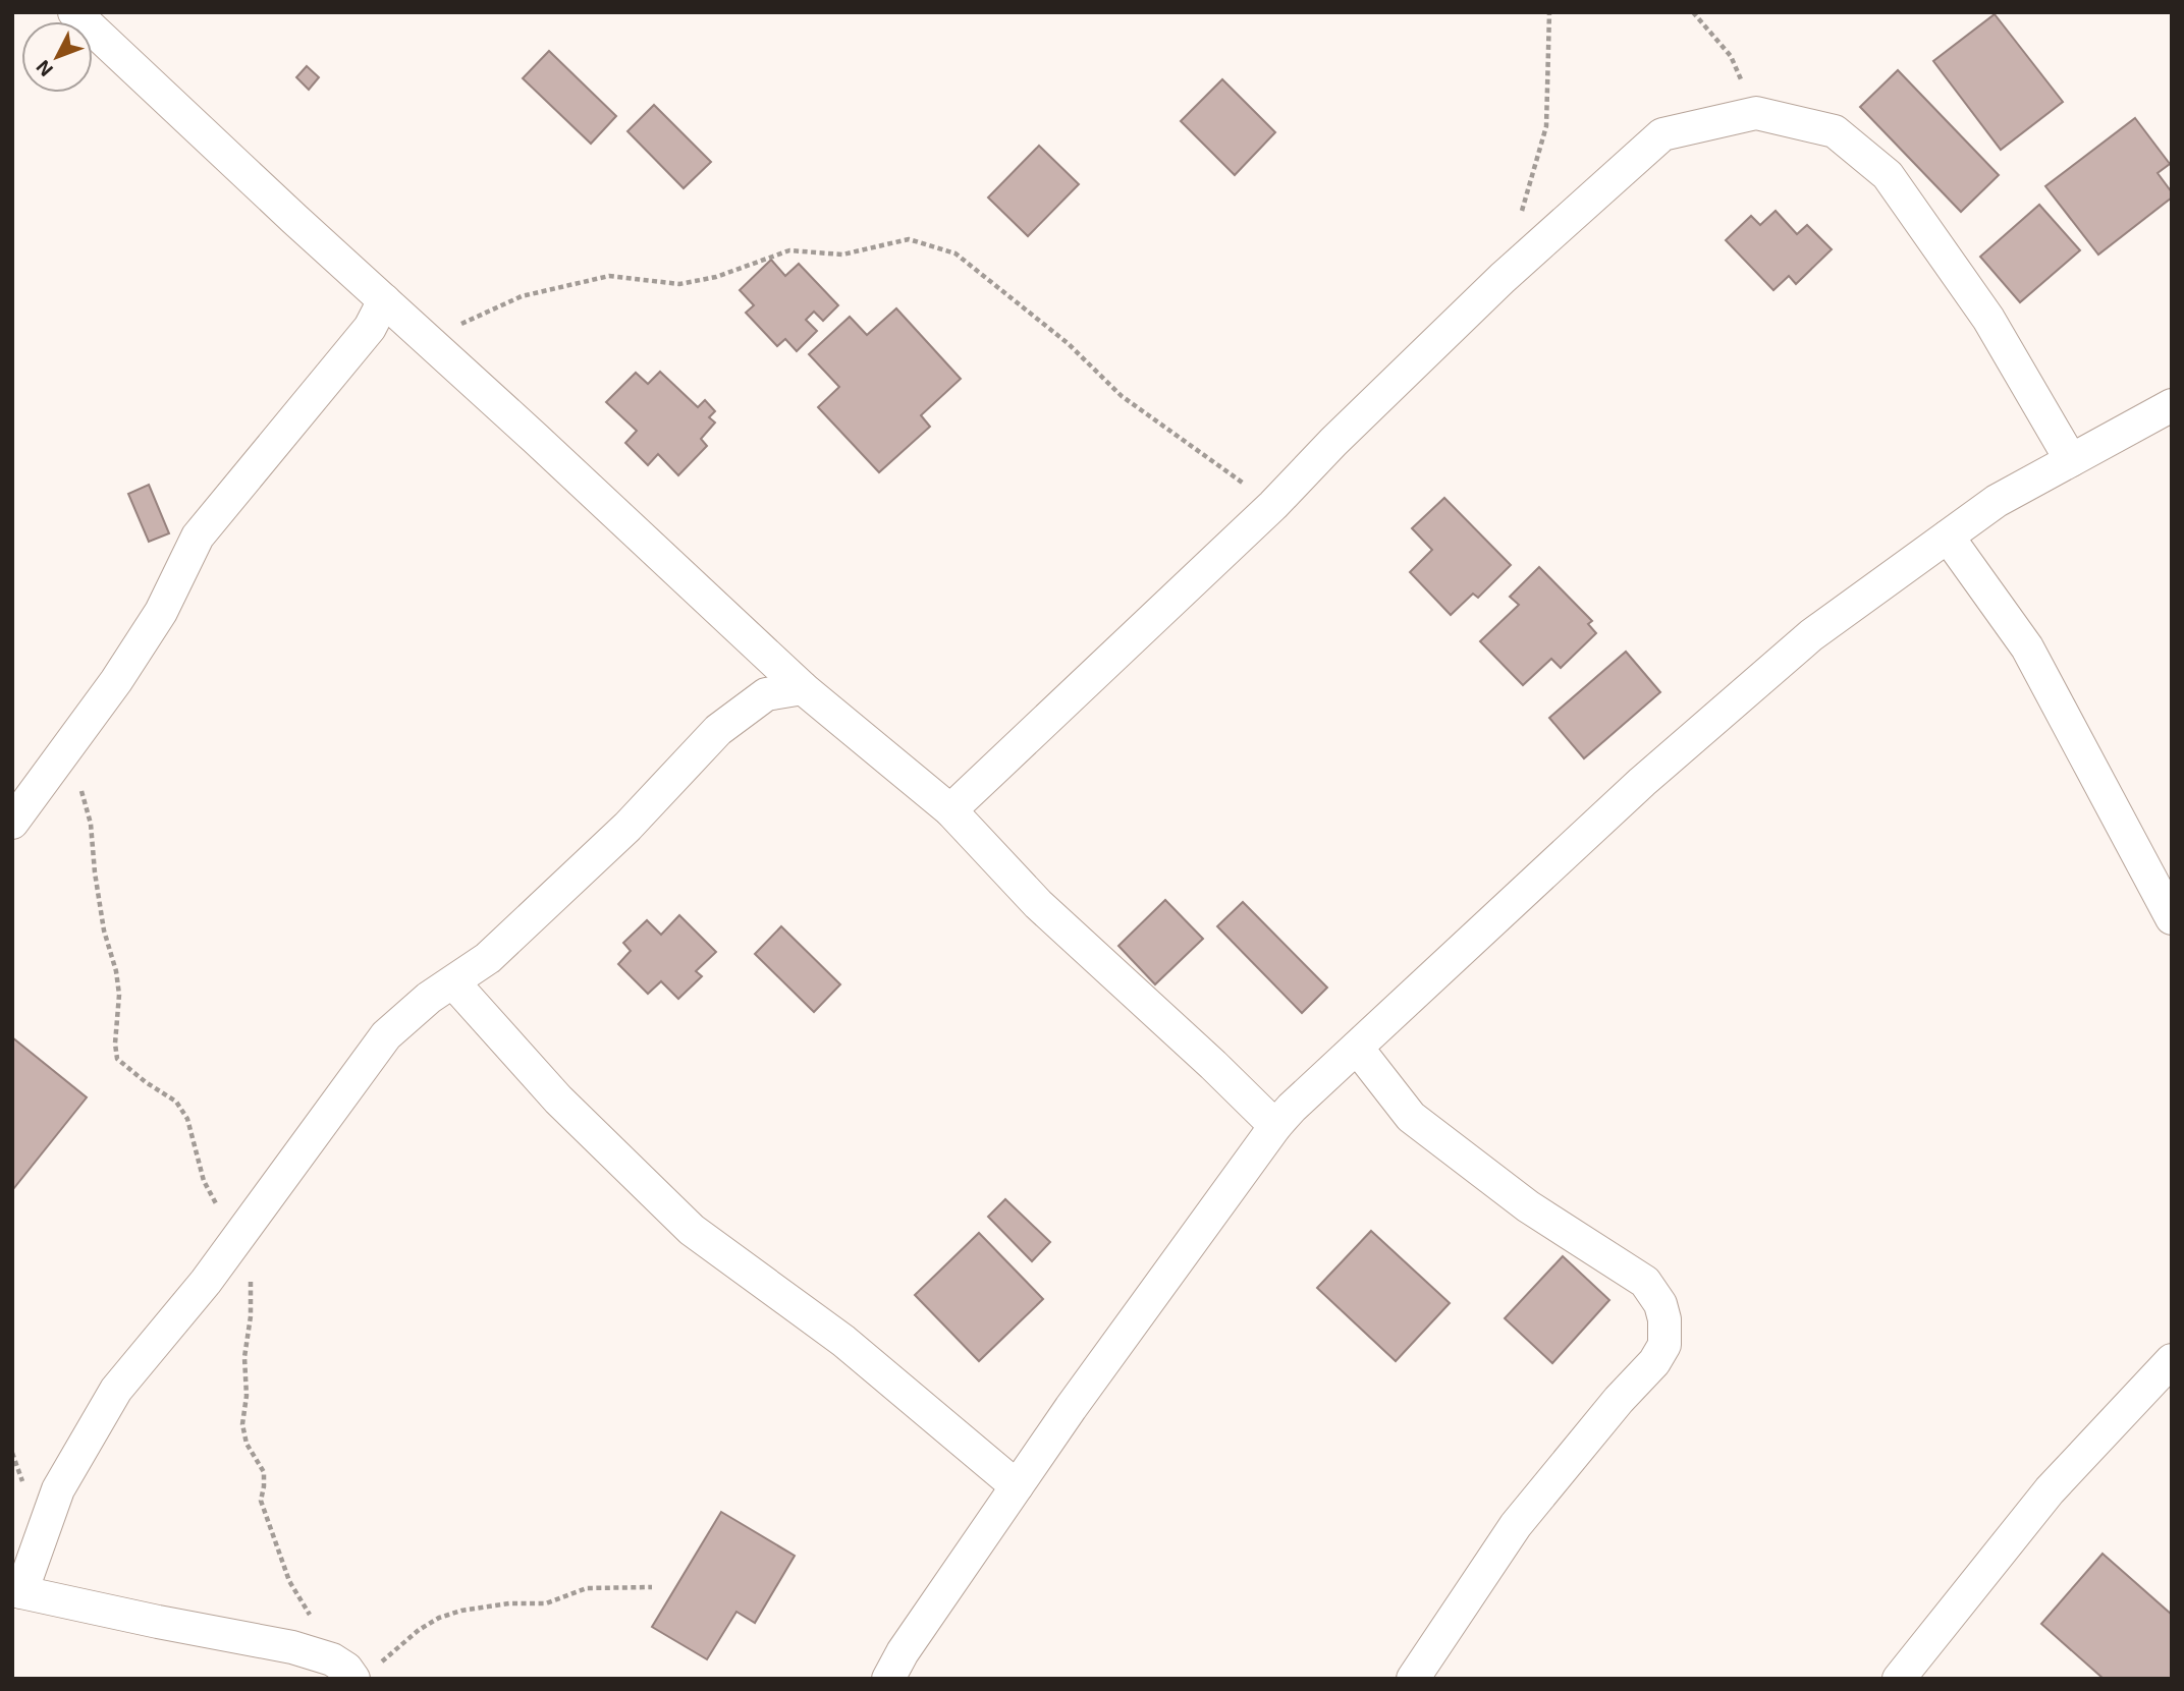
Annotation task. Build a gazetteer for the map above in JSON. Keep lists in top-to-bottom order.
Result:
{
  "north": "bottom left"
}
